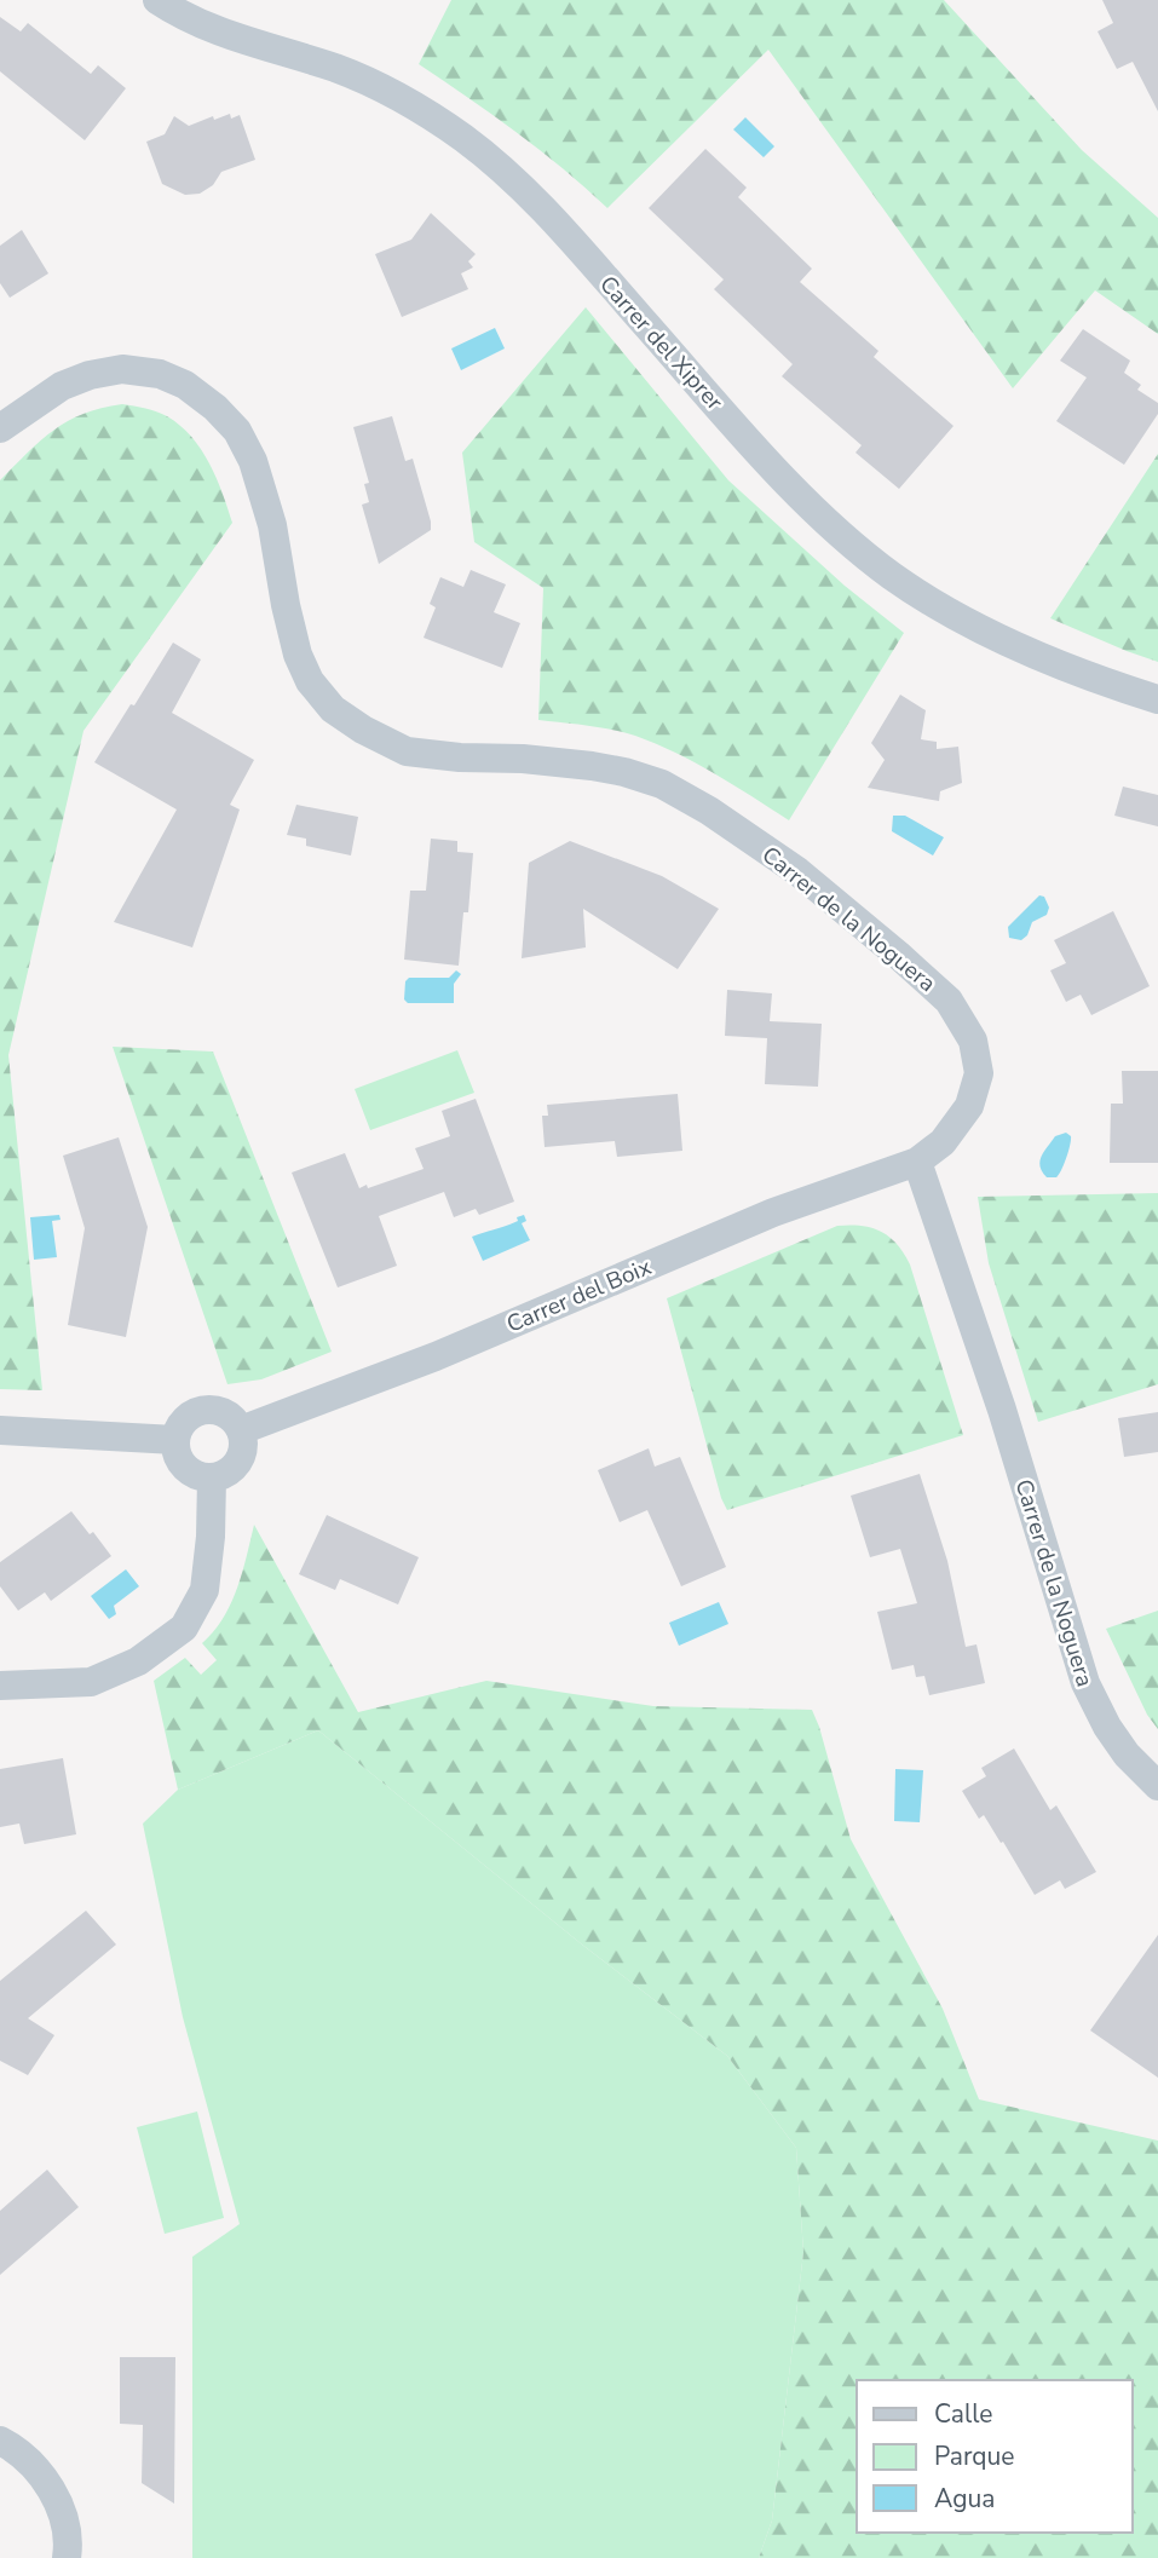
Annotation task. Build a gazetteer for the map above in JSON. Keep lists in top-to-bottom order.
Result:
{
  "streets": {
    "street": ["Carrer del Xiprer", "Carrer de la Noguera", "Carrer del Boix"]
  },
  "crossings": [
    ["Carrer de la Noguera", "Carrer del Boix"]
  ],
  "legend": ["Calle", "Parque", "Agua"]
}
